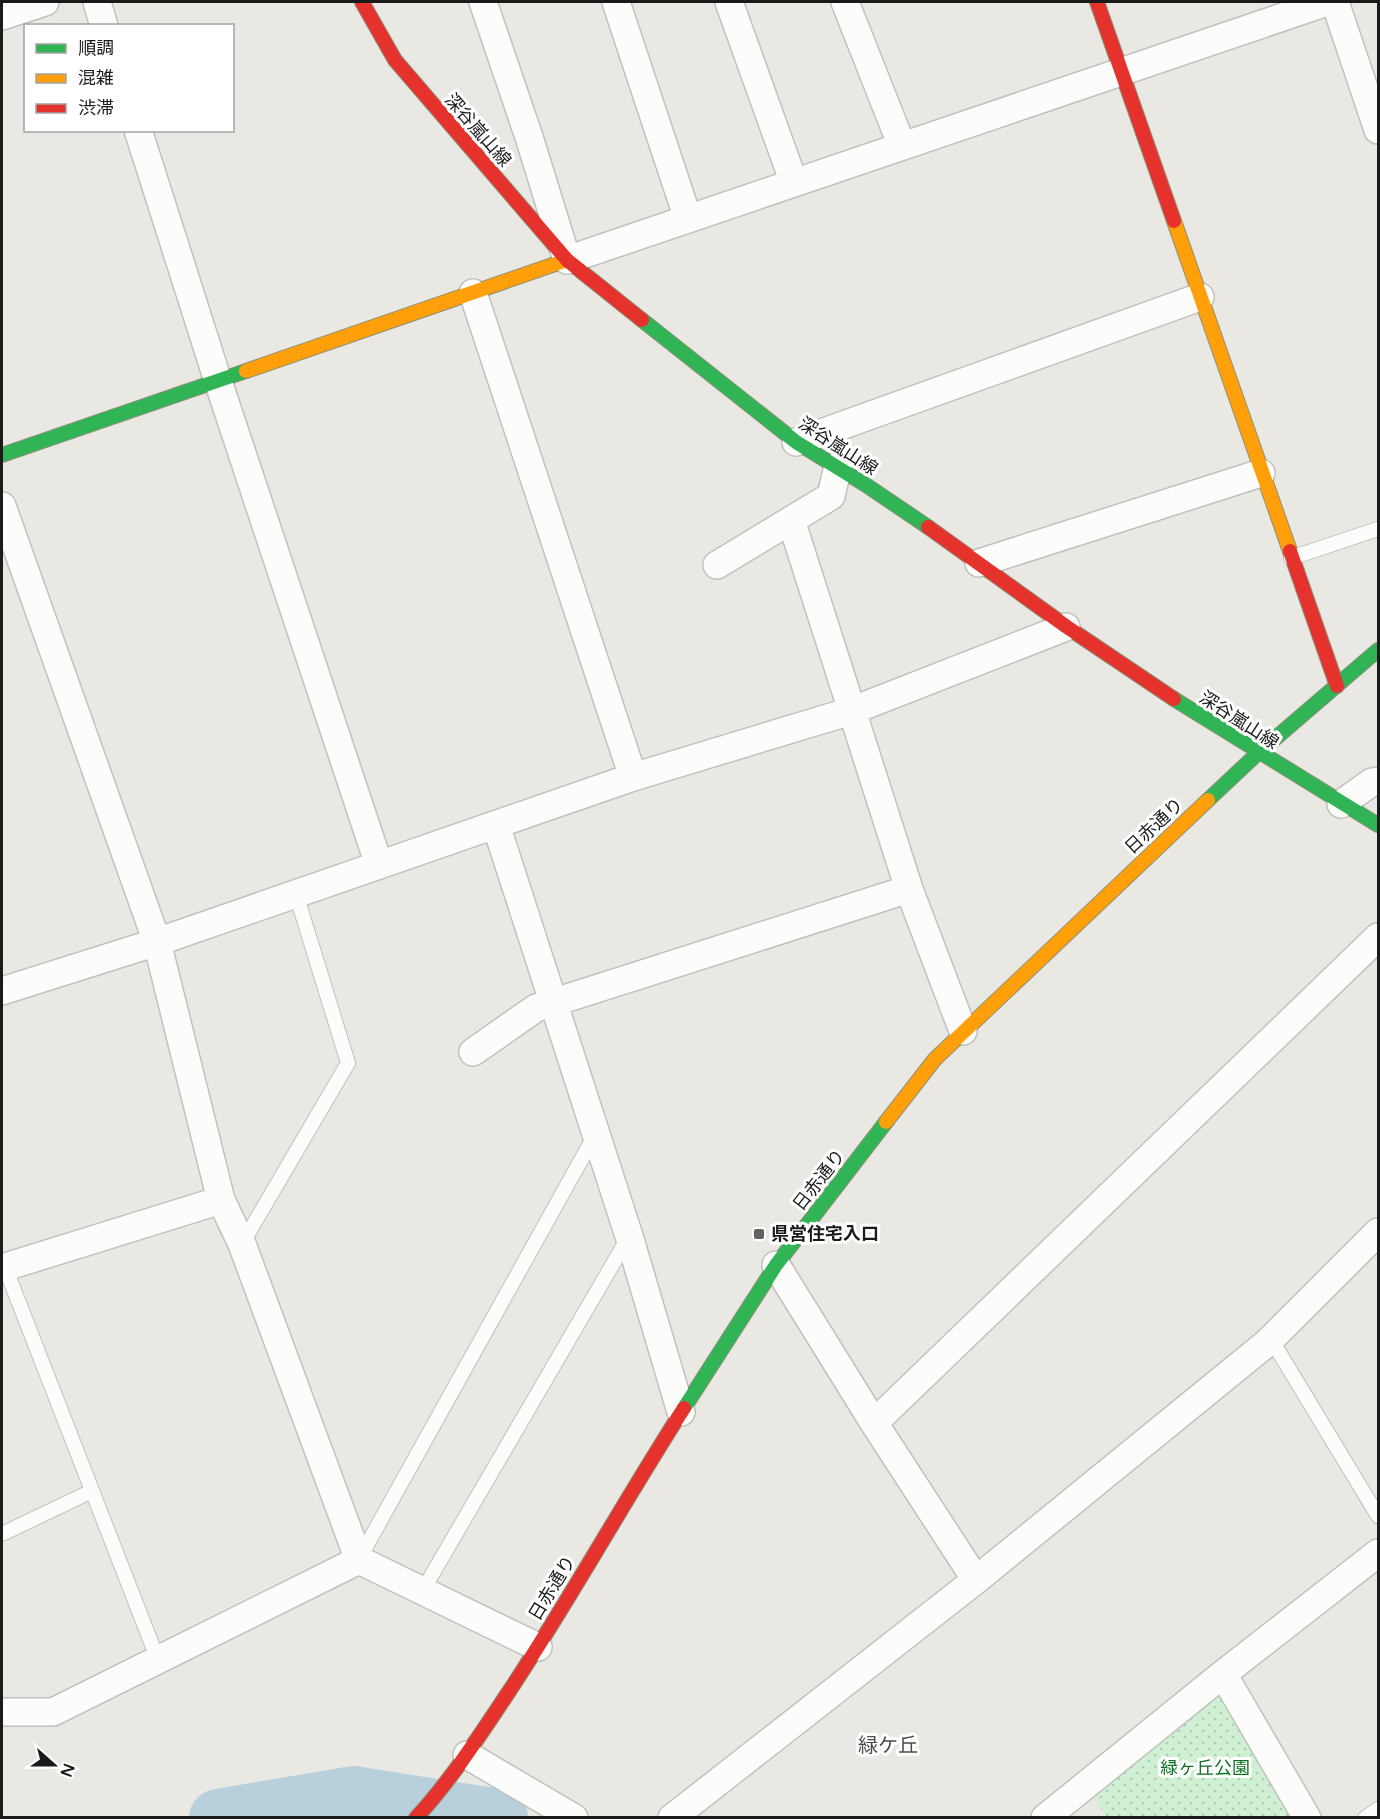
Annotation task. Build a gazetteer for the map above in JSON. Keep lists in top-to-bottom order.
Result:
{
  "streets": {
    "street": ["深谷嵐山線", "日赤通り"]
  },
  "crossings": [
    ["深谷嵐山線", "日赤通り"]
  ],
  "districts": ["緑ケ丘"],
  "parks": ["緑ヶ丘公園"],
  "places": {
    "transit": ["県営住宅入口"]
  },
  "legend": ["順調", "混雑", "渋滞"],
  "north": "right"
}
